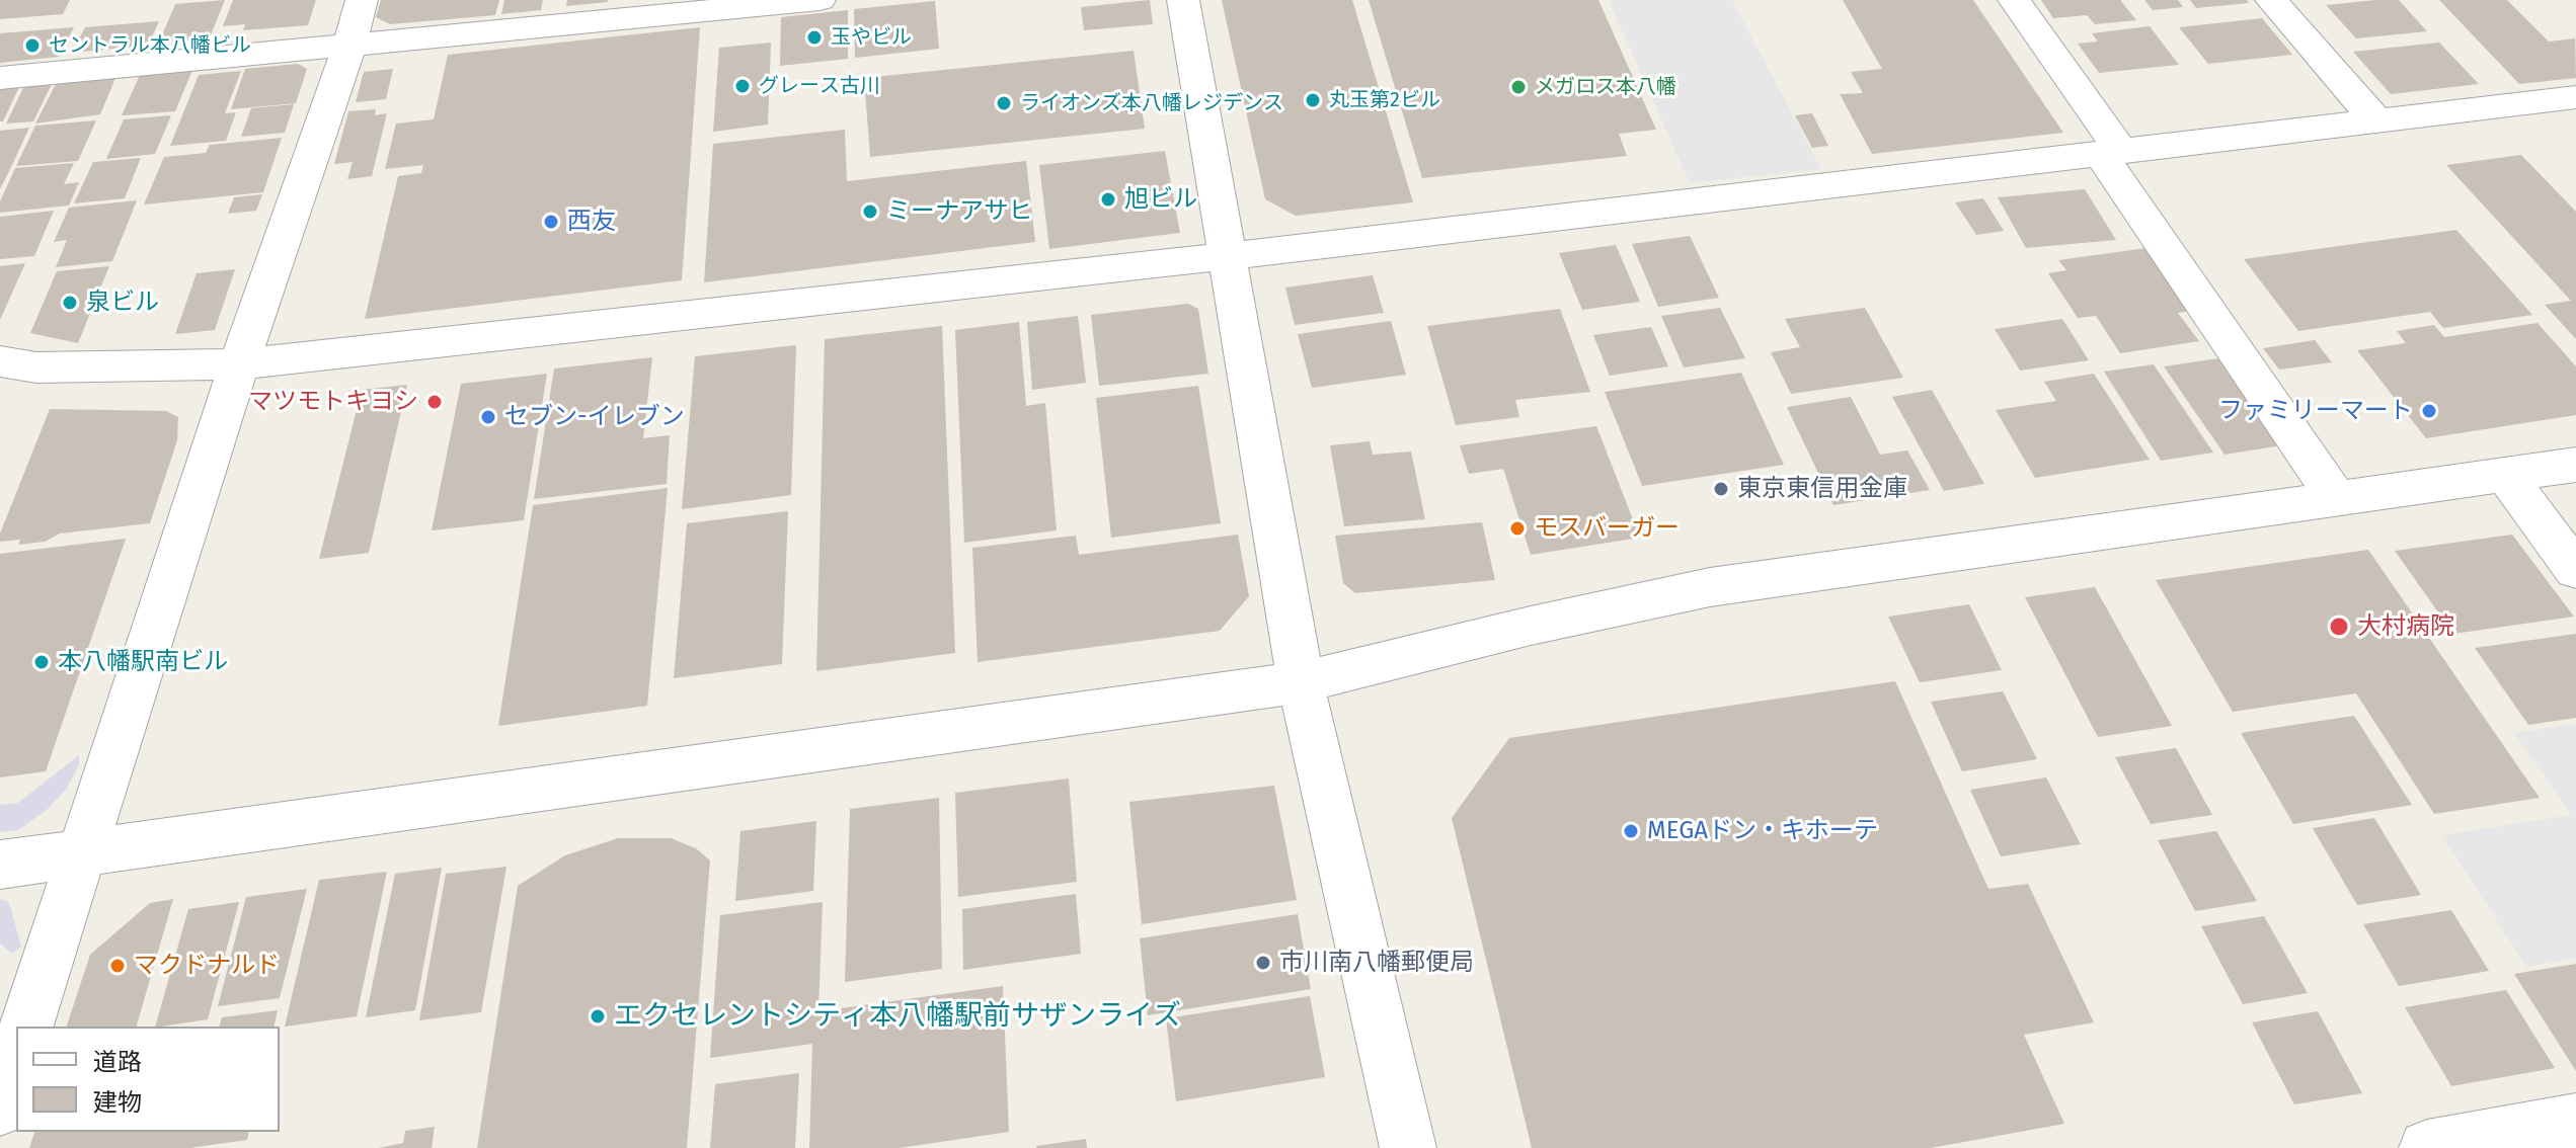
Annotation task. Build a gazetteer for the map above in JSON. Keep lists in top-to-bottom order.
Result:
{
  "places": [
    "玉やビル",
    "セントラル本八幡ビル",
    "グレース古川",
    "メガロス本八幡",
    "丸玉第2ビル",
    "ライオンズ本八幡レジデンス",
    "旭ビル",
    "ミーナアサヒ",
    "西友",
    "泉ビル",
    "マツモトキヨシ",
    "ファミリーマート",
    "セブン-イレブン",
    "東京東信用金庫",
    "モスバーガー",
    "大村病院",
    "本八幡駅南ビル",
    "MEGAドン・キホーテ",
    "市川南八幡郵便局",
    "マクドナルド",
    "エクセレントシティ本八幡駅前サザンライズ"
  ],
  "legend": ["道路", "建物"]
}
